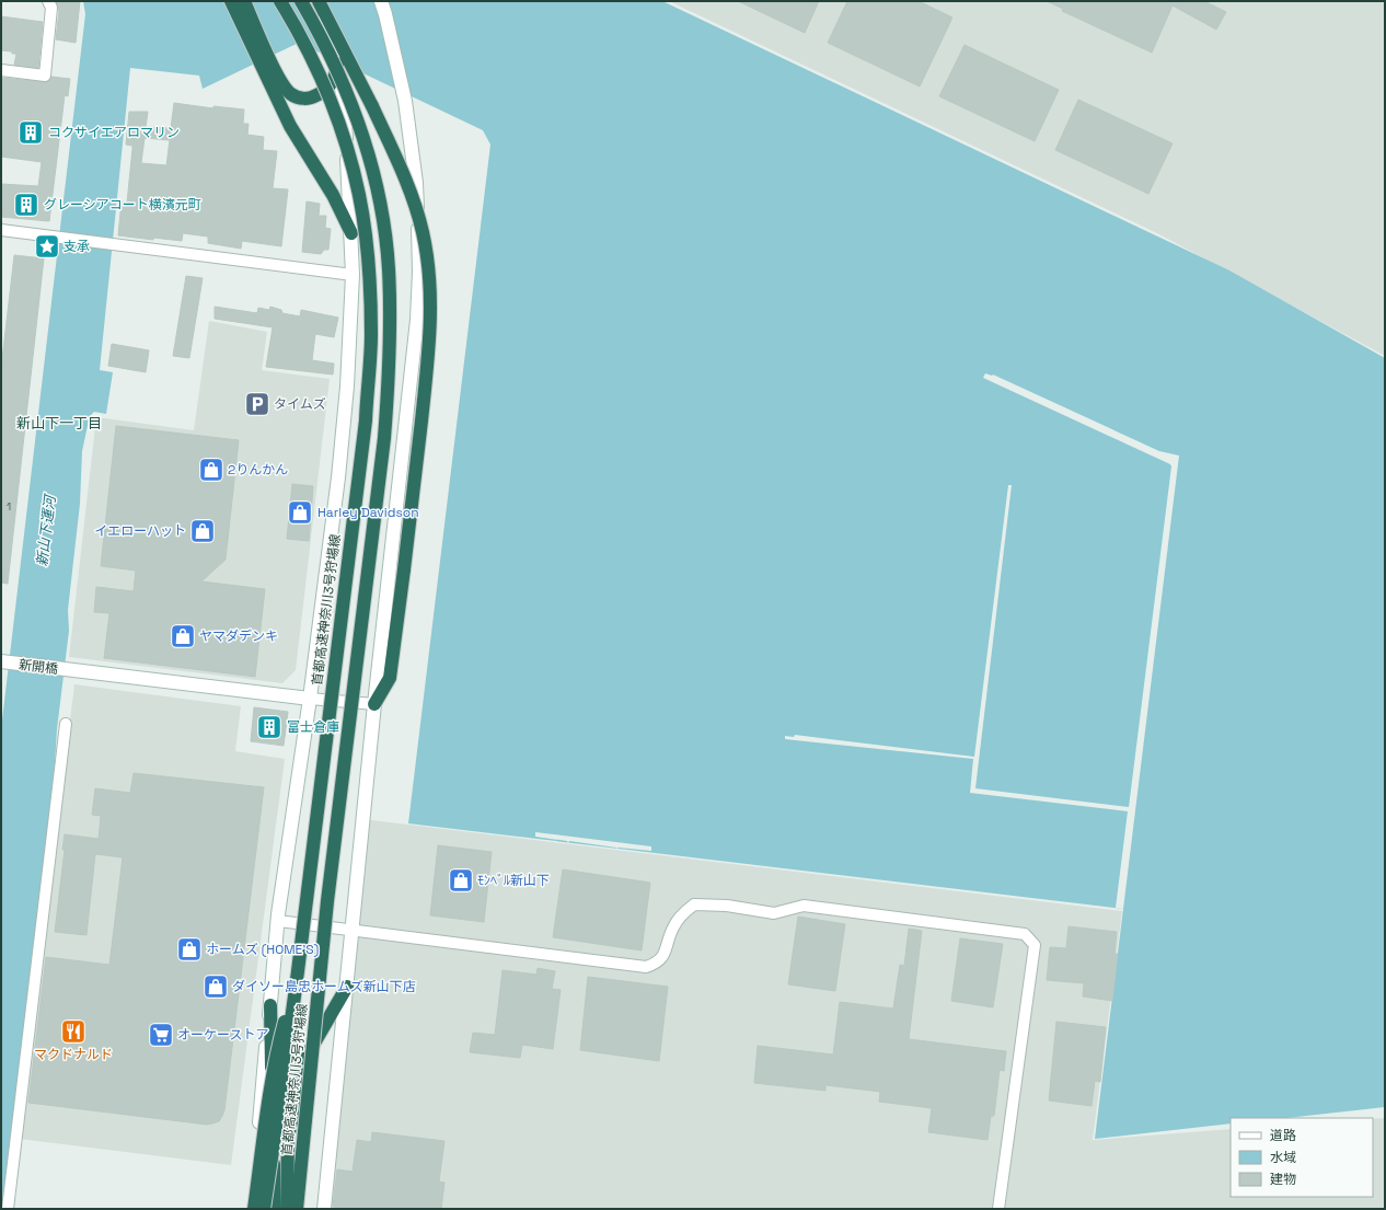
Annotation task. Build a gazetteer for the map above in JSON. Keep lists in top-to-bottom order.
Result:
{
  "streets": {
    "highway": ["首都高速神奈川3号狩場線"],
    "street": ["新開橋"]
  },
  "districts": ["新山下一丁目"],
  "water": ["新山下運河"],
  "places": {
    "building": ["コクサイエアロマリン", "グレーシアコート横濱元町", "富士倉庫"],
    "place": ["支承"],
    "parking": ["タイムズ"],
    "shop": [
      "2りんかん",
      "Harley Davidson",
      "イエローハット",
      "ヤマダデンキ",
      "ﾓﾝﾍﾞﾙ新山下",
      "ホームズ (HOME'S)",
      "ダイソー島忠ホームズ新山下店"
    ],
    "restaurant": ["マクドナルド"],
    "supermarket": ["オーケーストア"]
  },
  "house_numbers": ["1"],
  "legend": ["道路", "水域", "建物"]
}
